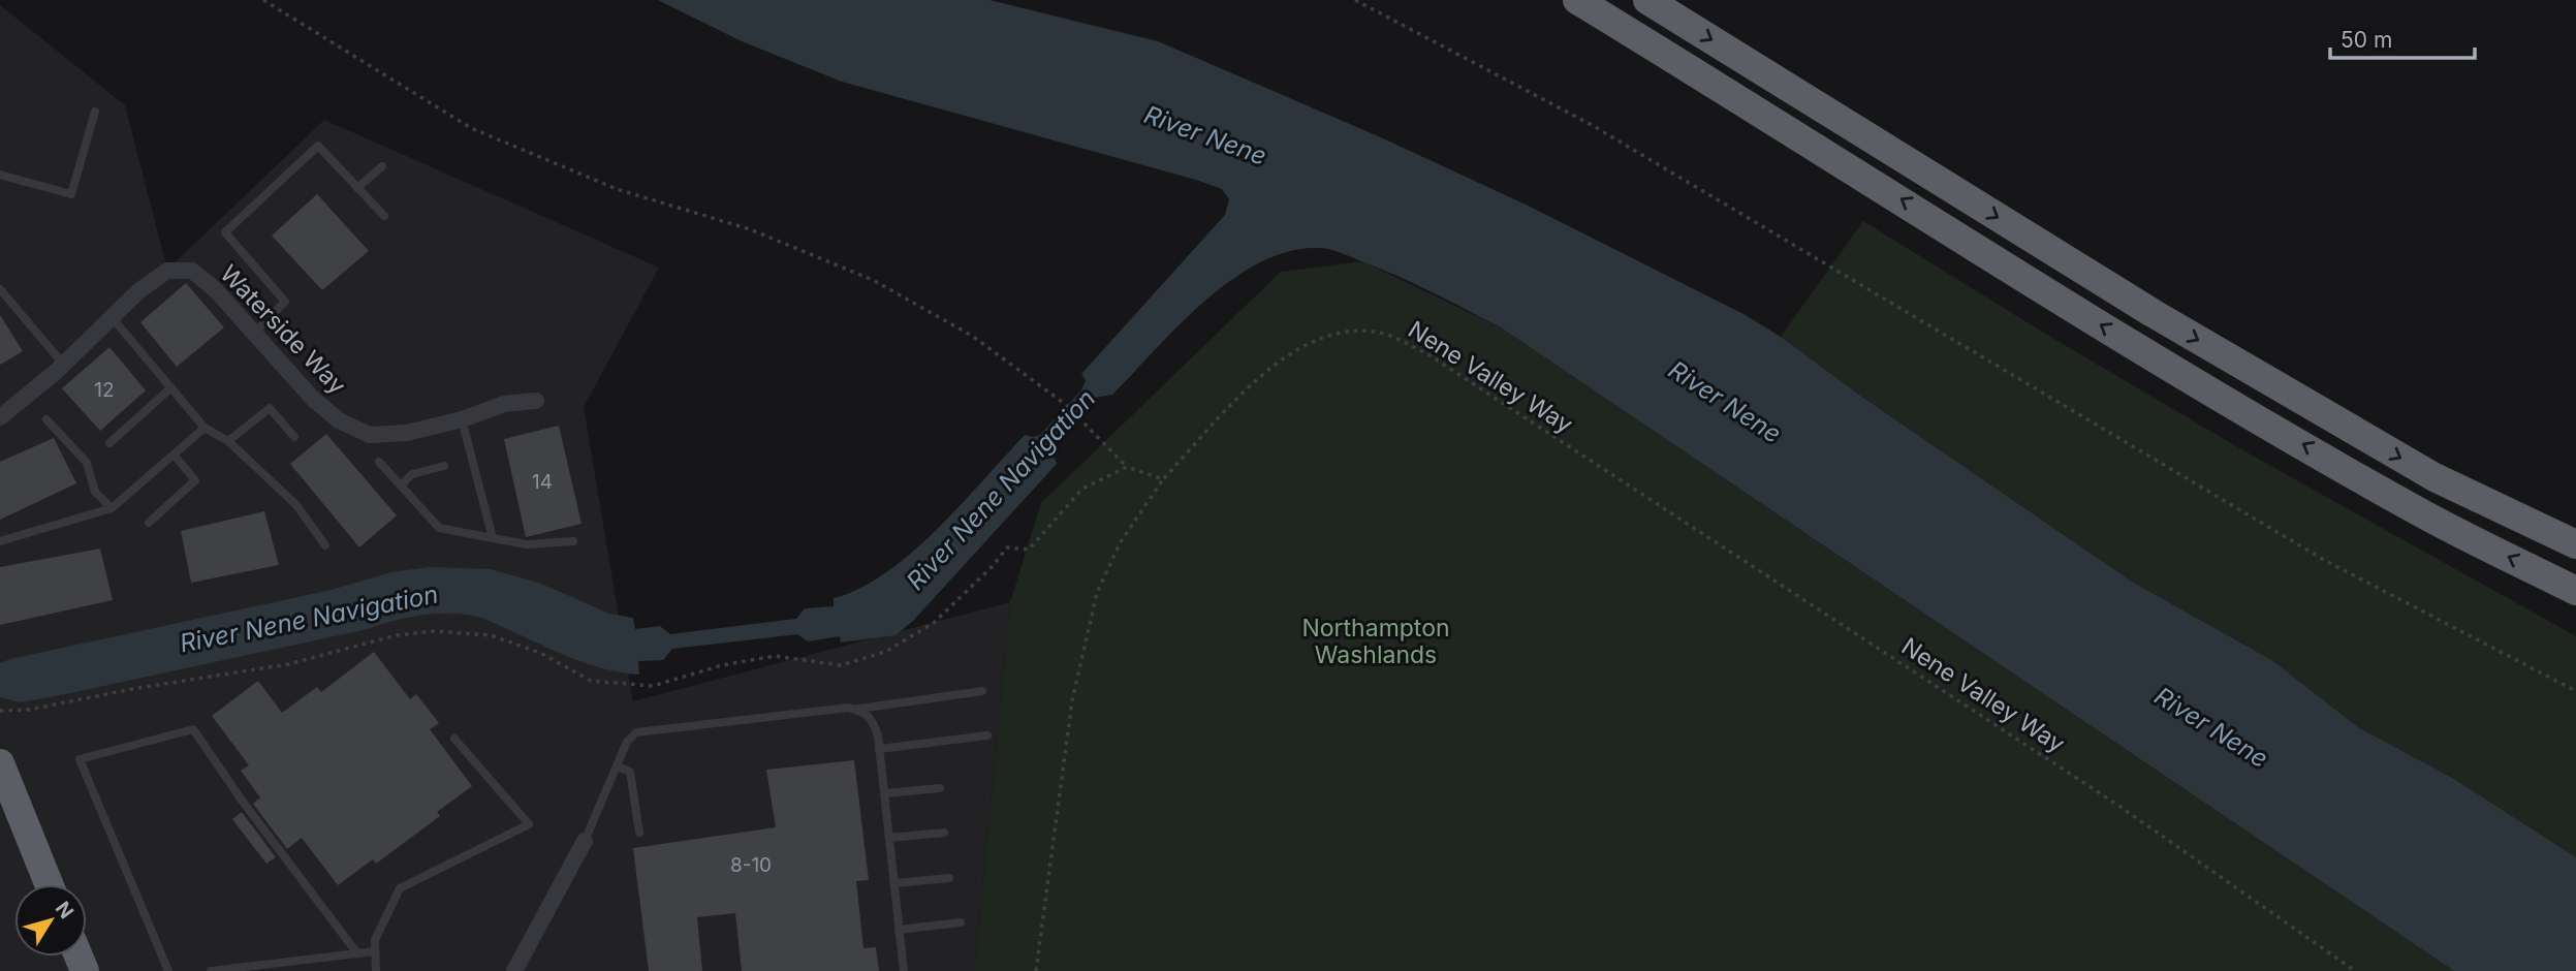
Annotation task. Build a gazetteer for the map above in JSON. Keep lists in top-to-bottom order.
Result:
{
  "streets": {
    "street": ["Waterside Way"],
    "path": ["Nene Valley Way"]
  },
  "water": ["River Nene", "River Nene Navigation"],
  "parks": ["Northampton Washlands"],
  "house_numbers": ["12", "14", "8-10"],
  "scale_bar": "50 m",
  "north": "top right"
}
